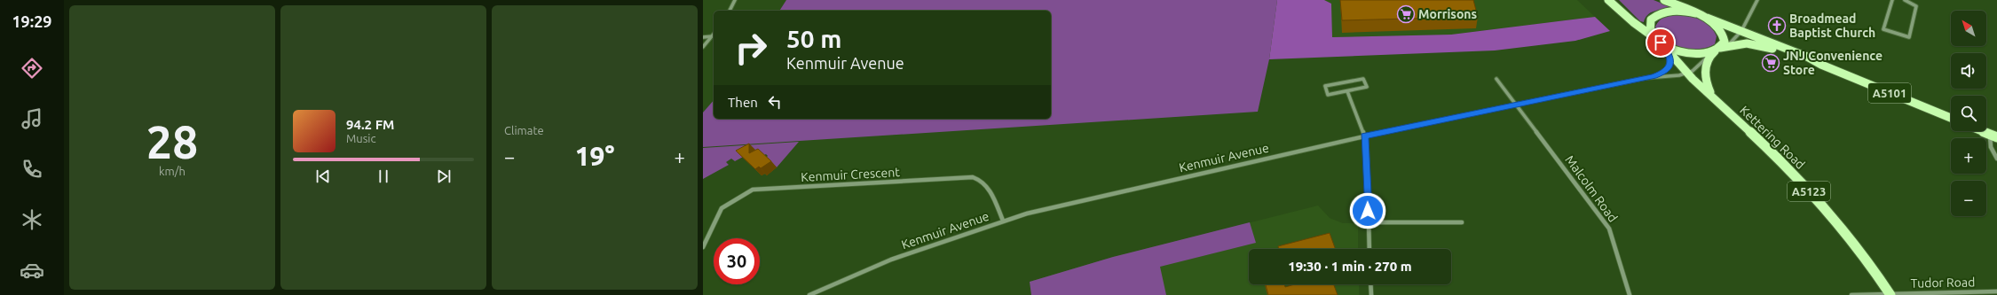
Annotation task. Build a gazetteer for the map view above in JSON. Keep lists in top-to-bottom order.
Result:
{
  "streets": {
    "main road": ["A5101", "Kettering Road", "A5123"],
    "street": [
      "Kenmuir Avenue",
      "Kenmuir Crescent",
      "Malcolm Road",
      "Tudor Road"
    ]
  },
  "crossings": [
    ["A5101", "Kettering Road"],
    ["A5101", "Kenmuir Avenue"],
    ["Kettering Road", "Kenmuir Avenue"],
    ["Kettering Road", "Tudor Road"],
    ["Kenmuir Avenue", "Kenmuir Crescent"],
    ["Kenmuir Avenue", "Malcolm Road"]
  ],
  "places": {
    "supermarket": ["Morrisons", "JNJ Convenience Store"],
    "church": ["Broadmead Baptist Church"]
  },
  "north": "top left",
  "page": {
    "tabs": "19:29",
    "tile": [
      ["28", "km/h"],
      "Climate"
    ],
    "map_buttons": ["+", "−"],
    "turn": ["50 m", "Kenmuir Avenue"],
    "then": "Then",
    "song": ["94.2 FM", "Music"],
    "heat": ["−", "19°", "+"],
    "limit": "30",
    "trip": "19:30 · 1 min · 270 m"
  }
}
